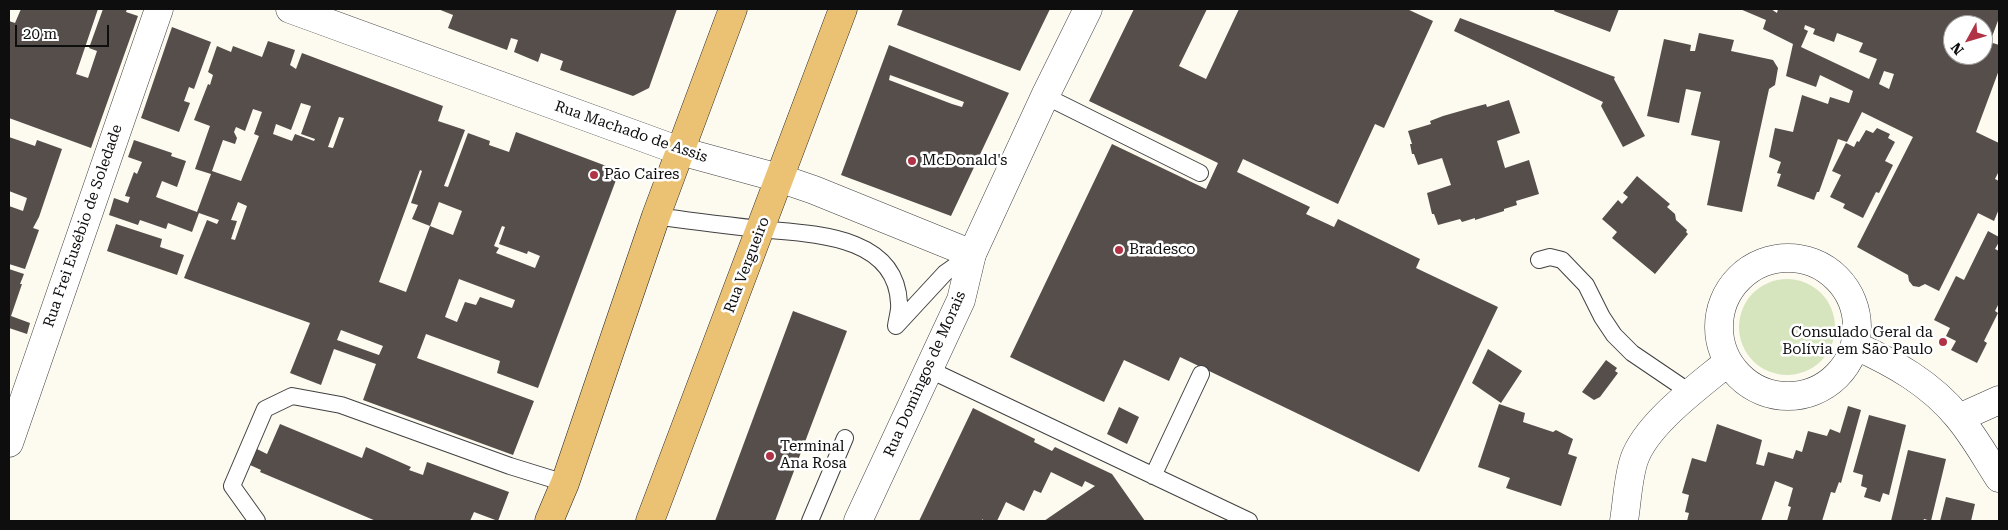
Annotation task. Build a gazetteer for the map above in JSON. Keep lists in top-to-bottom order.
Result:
{
  "streets": {
    "main road": ["Rua Vergueiro"],
    "street": ["Rua Machado de Assis", "Rua Frei Eusébio de Soledade", "Rua Domingos de Morais"]
  },
  "crossings": [
    ["Rua Machado de Assis", "Rua Vergueiro"],
    ["Rua Machado de Assis", "Rua Domingos de Morais"]
  ],
  "places": [
    "McDonald's",
    "Pão Caires",
    "Bradesco",
    "Consulado Geral da Bolívia em São Paulo",
    "Terminal Ana Rosa"
  ],
  "scale_bar": "20 m",
  "north": "bottom left"
}
